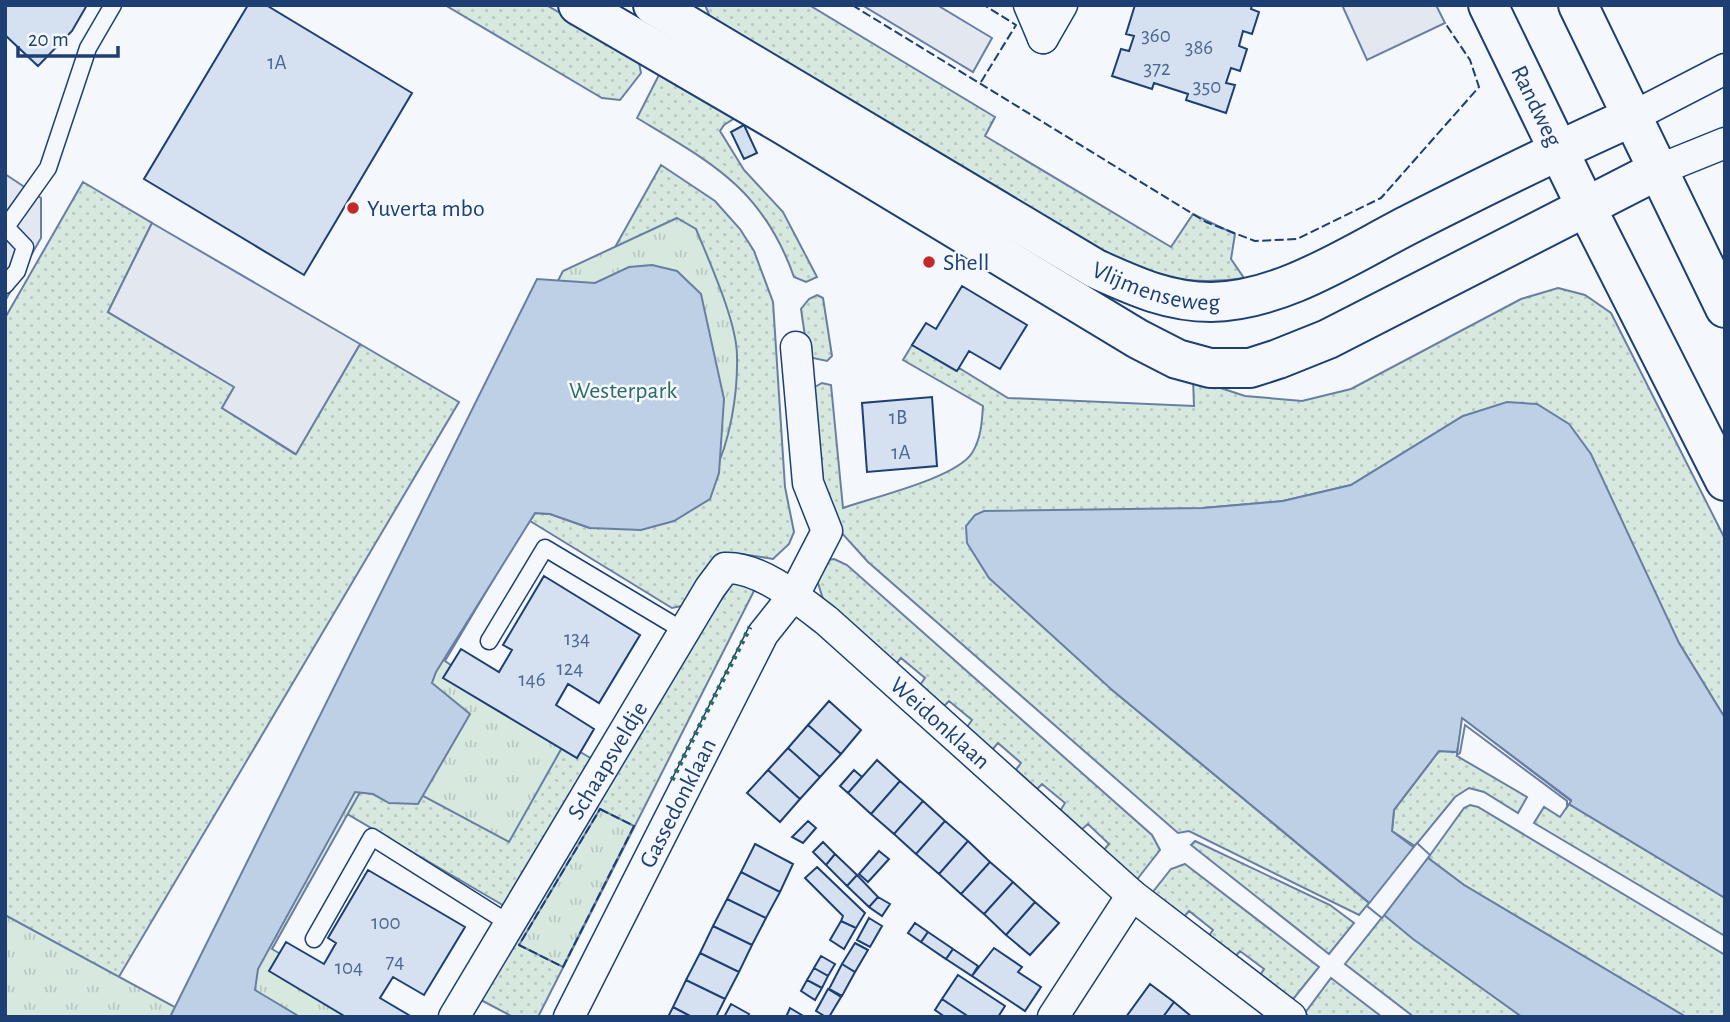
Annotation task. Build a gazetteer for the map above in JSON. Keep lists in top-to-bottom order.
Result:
{
  "streets": {
    "street": [
      "Randweg",
      "Vlijmenseweg",
      "Weidonklaan",
      "Schaapsveldje",
      "Gassedonklaan"
    ]
  },
  "crossings": [
    ["Randweg", "Vlijmenseweg"],
    ["Weidonklaan", "Schaapsveldje"],
    ["Weidonklaan", "Gassedonklaan"],
    ["Schaapsveldje", "Gassedonklaan"]
  ],
  "parks": ["Westerpark"],
  "places": ["Yuverta mbo", "Shell"],
  "house_numbers": [
    "360",
    "386",
    "1A",
    "372",
    "350",
    "1B",
    "1A",
    "134",
    "124",
    "146",
    "100",
    "74",
    "104"
  ],
  "scale_bar": "20 m"
}
